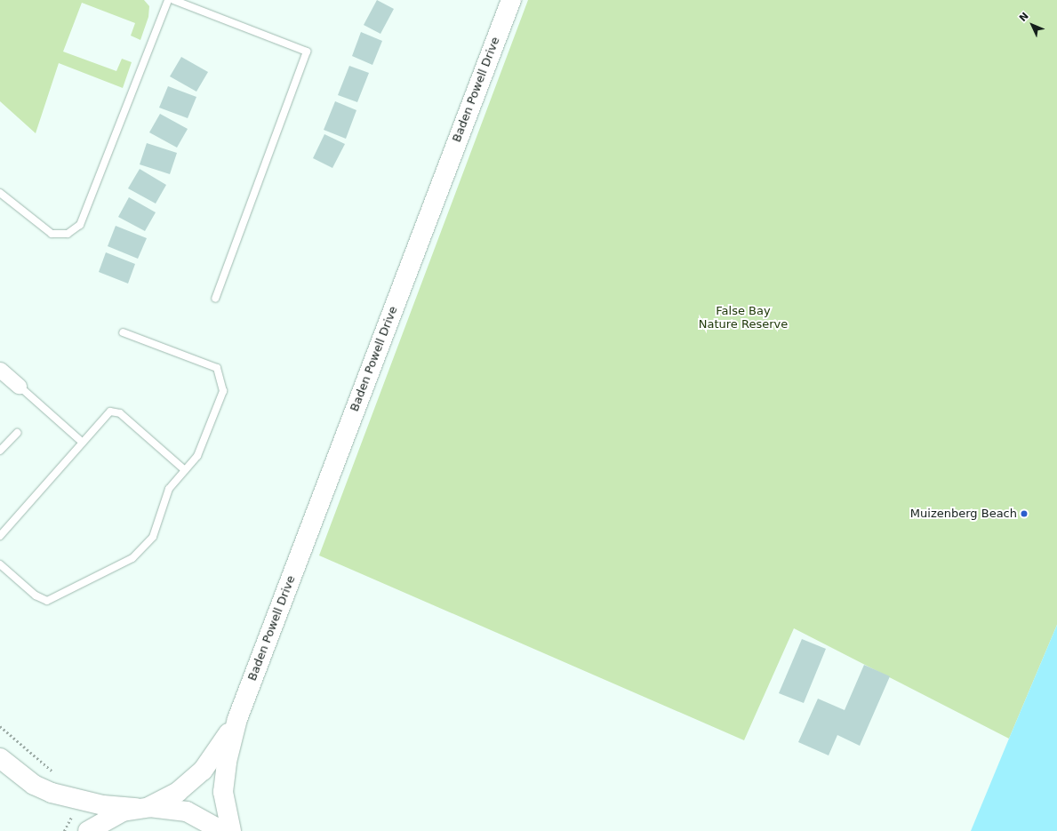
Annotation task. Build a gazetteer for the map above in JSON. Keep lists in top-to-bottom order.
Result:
{
  "streets": {
    "main road": ["Baden Powell Drive"]
  },
  "parks": ["False Bay Nature Reserve"],
  "places": ["Muizenberg Beach"],
  "north": "top left"
}
